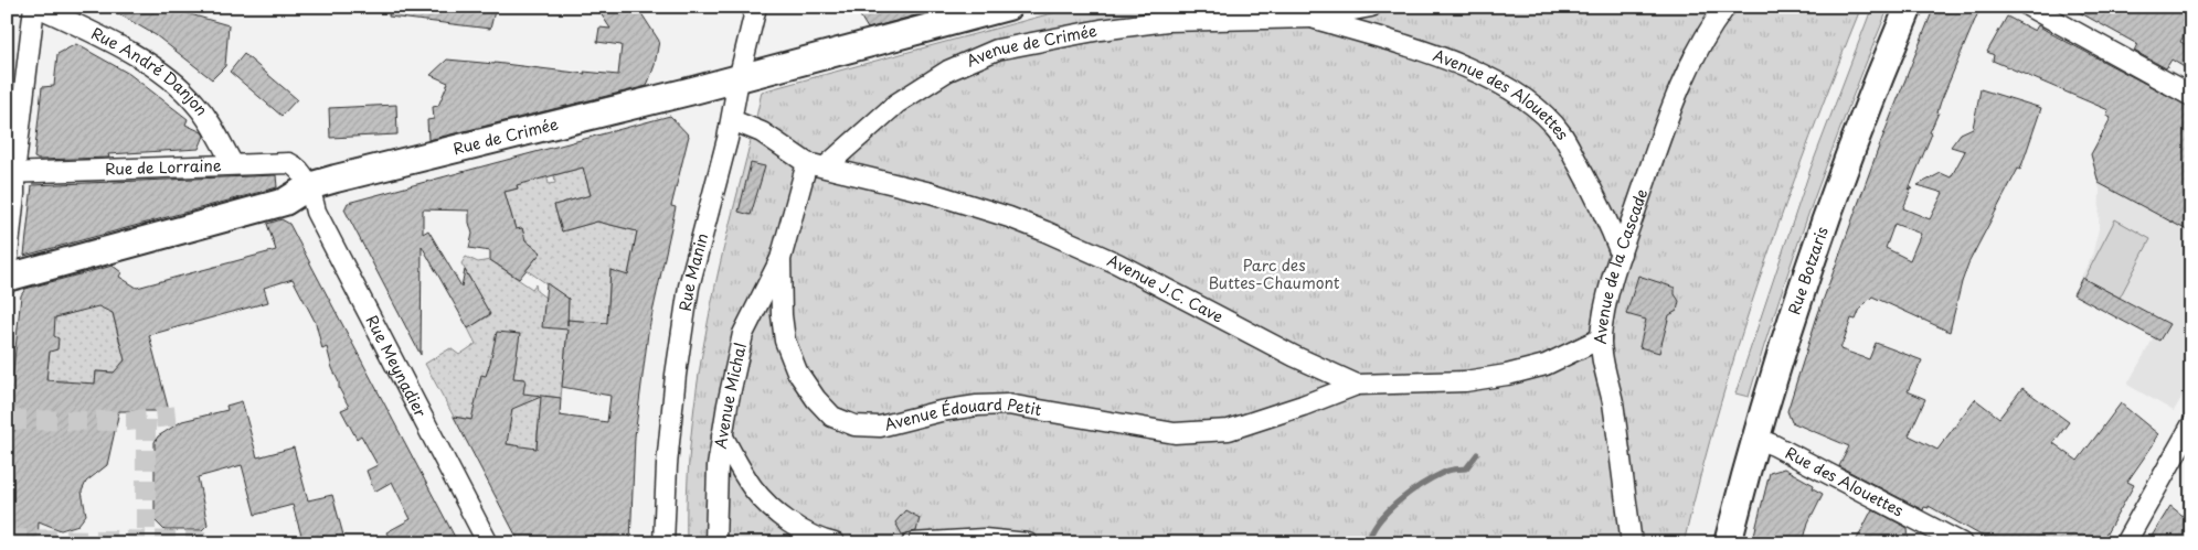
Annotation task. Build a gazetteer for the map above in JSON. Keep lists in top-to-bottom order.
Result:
{
  "streets": {
    "street": [
      "Avenue de Crimée",
      "Rue André Danjon",
      "Avenue des Alouettes",
      "Rue de Crimée",
      "Rue de Lorraine",
      "Avenue de la Cascade",
      "Rue Botzaris",
      "Rue Manin",
      "Avenue J.C. Cave",
      "Rue Meynadier",
      "Avenue Michal",
      "Avenue Édouard Petit",
      "Rue des Alouettes"
    ]
  },
  "crossings": [
    ["Avenue de Crimée", "Avenue des Alouettes"],
    ["Avenue de Crimée", "Avenue J.C. Cave"],
    ["Rue André Danjon", "Rue de Lorraine"],
    ["Avenue des Alouettes", "Avenue de la Cascade"],
    ["Rue de Crimée", "Rue de Lorraine"],
    ["Rue de Crimée", "Rue Manin"],
    ["Rue de Crimée", "Rue Meynadier"],
    ["Rue de Lorraine", "Rue Meynadier"],
    ["Avenue de la Cascade", "Avenue J.C. Cave"],
    ["Rue Botzaris", "Rue des Alouettes"],
    ["Rue Manin", "Avenue J.C. Cave"],
    ["Avenue J.C. Cave", "Avenue Édouard Petit"],
    ["Avenue Michal", "Avenue Édouard Petit"]
  ],
  "parks": ["Parc des Buttes-Chaumont"]
}
